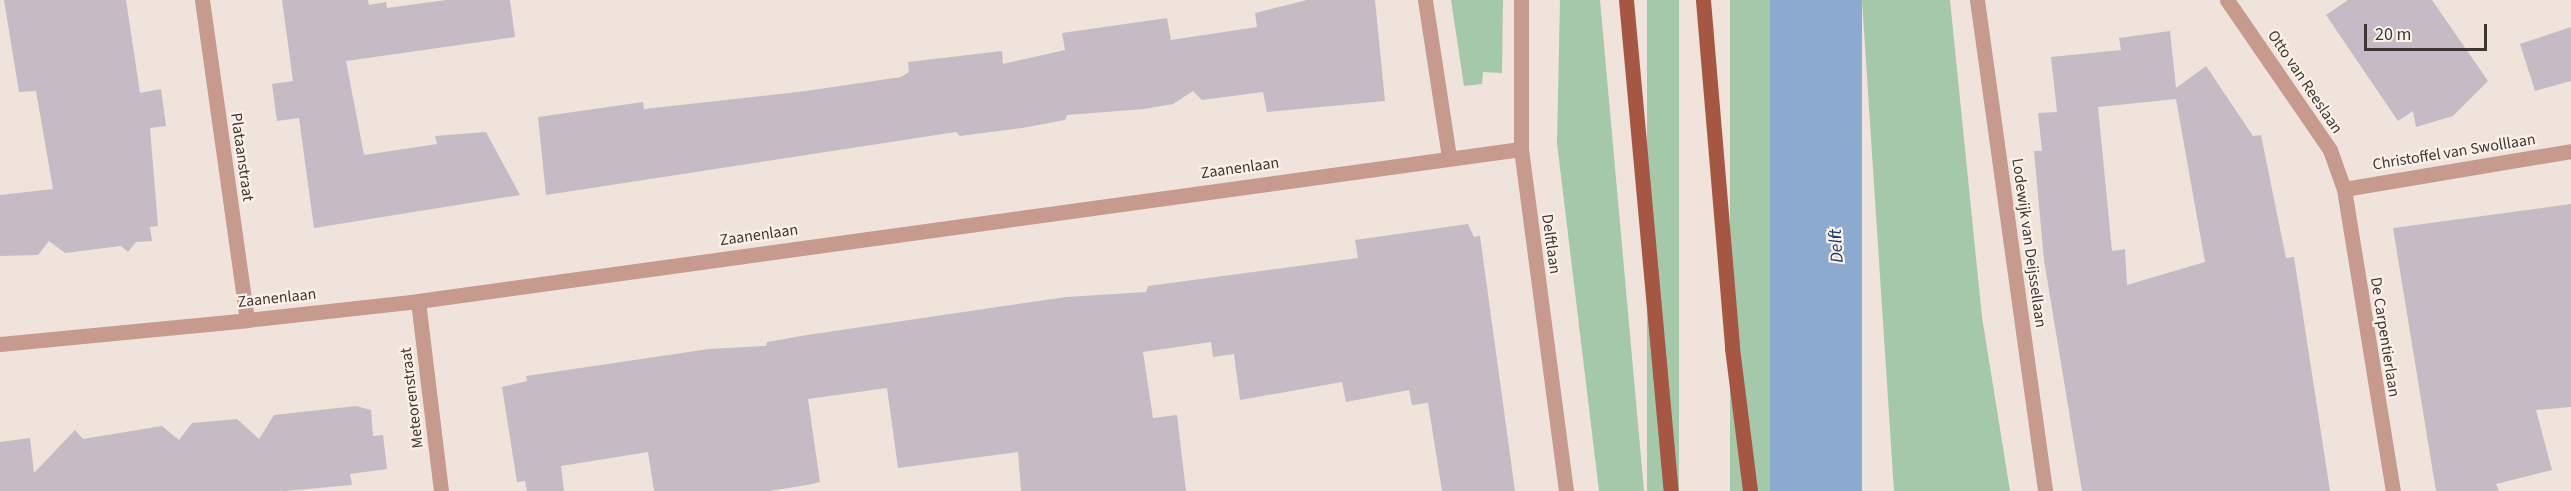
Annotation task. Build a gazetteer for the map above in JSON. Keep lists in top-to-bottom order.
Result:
{
  "streets": {
    "street": [
      "Otto van Reeslaan",
      "Christoffel van Swolllaan",
      "Plataanstraat",
      "Zaanenlaan",
      "Lodewijk van Deijssellaan",
      "Delftlaan",
      "De Carpentierlaan",
      "Meteorenstraat"
    ]
  },
  "crossings": [
    ["Otto van Reeslaan", "Christoffel van Swolllaan"],
    ["Otto van Reeslaan", "De Carpentierlaan"],
    ["Christoffel van Swolllaan", "De Carpentierlaan"],
    ["Plataanstraat", "Zaanenlaan"],
    ["Zaanenlaan", "Delftlaan"],
    ["Zaanenlaan", "Meteorenstraat"]
  ],
  "water": ["Delft"],
  "scale_bar": "20 m"
}
